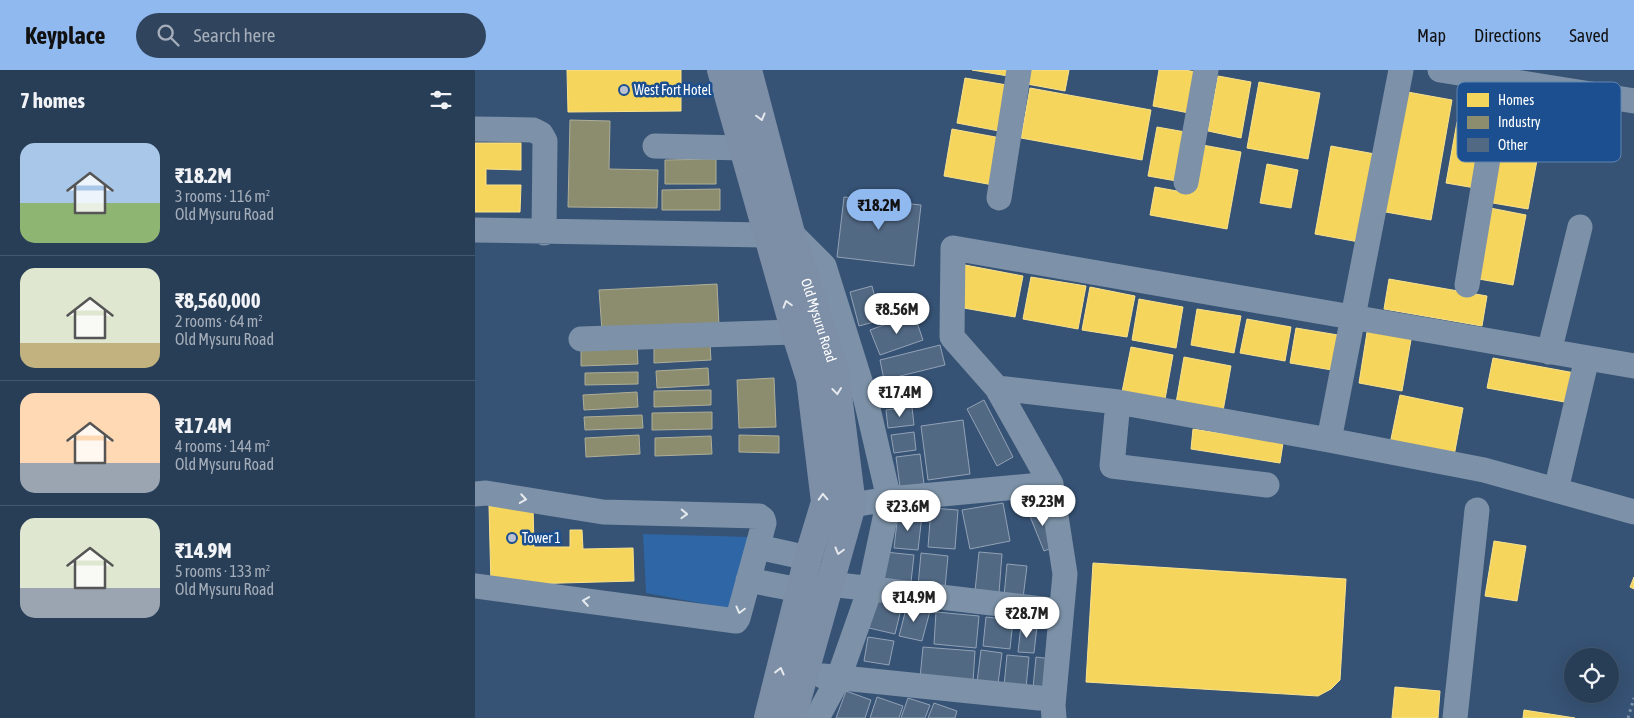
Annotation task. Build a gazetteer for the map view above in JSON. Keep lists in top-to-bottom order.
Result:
{
  "streets": {
    "main road": ["Old Mysuru Road"]
  },
  "places": ["West Fort Hotel", "Tower 1"],
  "legend": ["Homes", "Industry", "Other"],
  "page": {
    "header": "Keyplace",
    "search": "Search here",
    "nav": ["Map", "Directions", "Saved"],
    "heading": "7 homes",
    "list": [
      {
        "name": "₹18.2M",
        "note": "3 rooms · 116 m² · Old Mysuru Road"
      },
      {
        "name": "₹8,560,000",
        "note": "2 rooms · 64 m² · Old Mysuru Road"
      },
      {
        "name": "₹17.4M",
        "note": "4 rooms · 144 m² · Old Mysuru Road"
      },
      {
        "name": "₹14.9M",
        "note": "5 rooms · 133 m² · Old Mysuru Road"
      }
    ],
    "price": [
      "₹18.2M",
      "₹8.56M",
      "₹17.4M",
      "₹9.23M",
      "₹23.6M",
      "₹14.9M",
      "₹28.7M"
    ]
  }
}
